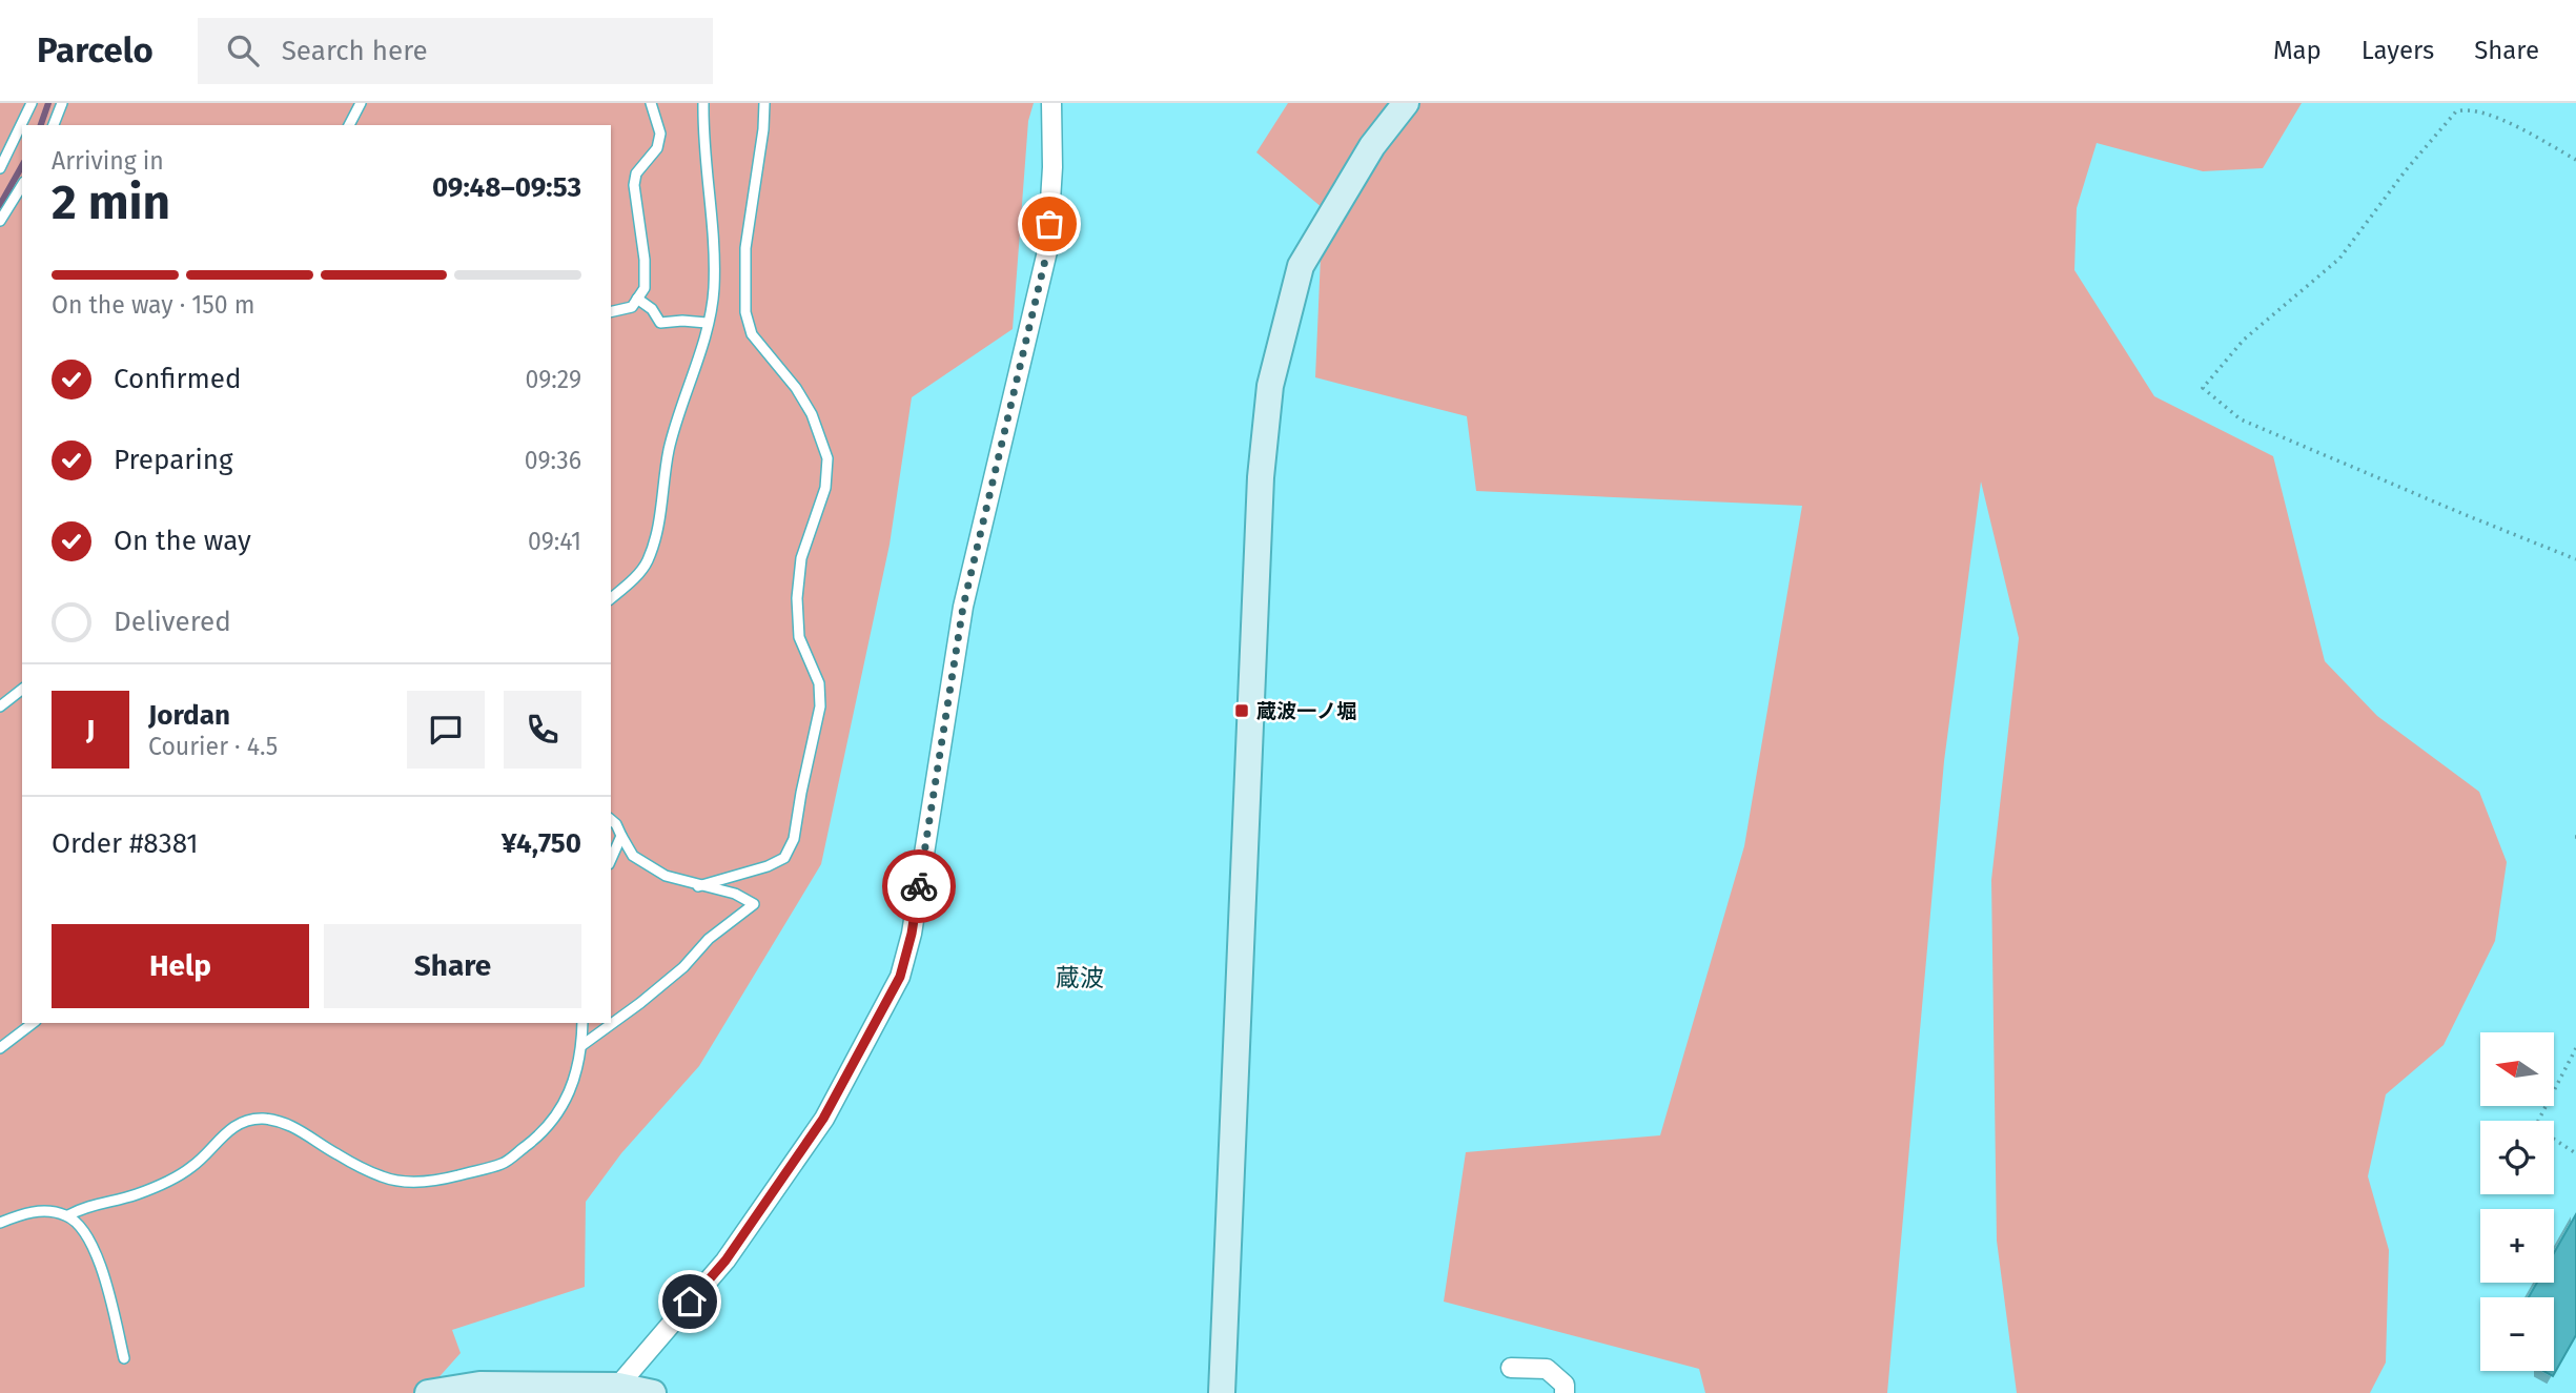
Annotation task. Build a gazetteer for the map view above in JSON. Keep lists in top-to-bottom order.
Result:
{
  "districts": ["蔵波"],
  "places": {
    "transit": ["蔵波一ノ堀"]
  },
  "north": "left",
  "page": {
    "header": "Parcelo",
    "search": "Search here",
    "nav": ["Map", "Layers", "Share"],
    "heading": ["2 min", "Arriving in", "09:48–09:53"],
    "panel": [
      "Jordan",
      "Courier · 4.5",
      "Order #8381",
      "¥4,750"
    ],
    "bar": "On the way · 150 m",
    "list": [
      ["Confirmed", "09:29"],
      ["Preparing", "09:36"],
      ["On the way", "09:41"],
      "Delivered"
    ],
    "round": "J",
    "buttons": ["Help", "Share"],
    "map_buttons": ["+", "−"]
  }
}
